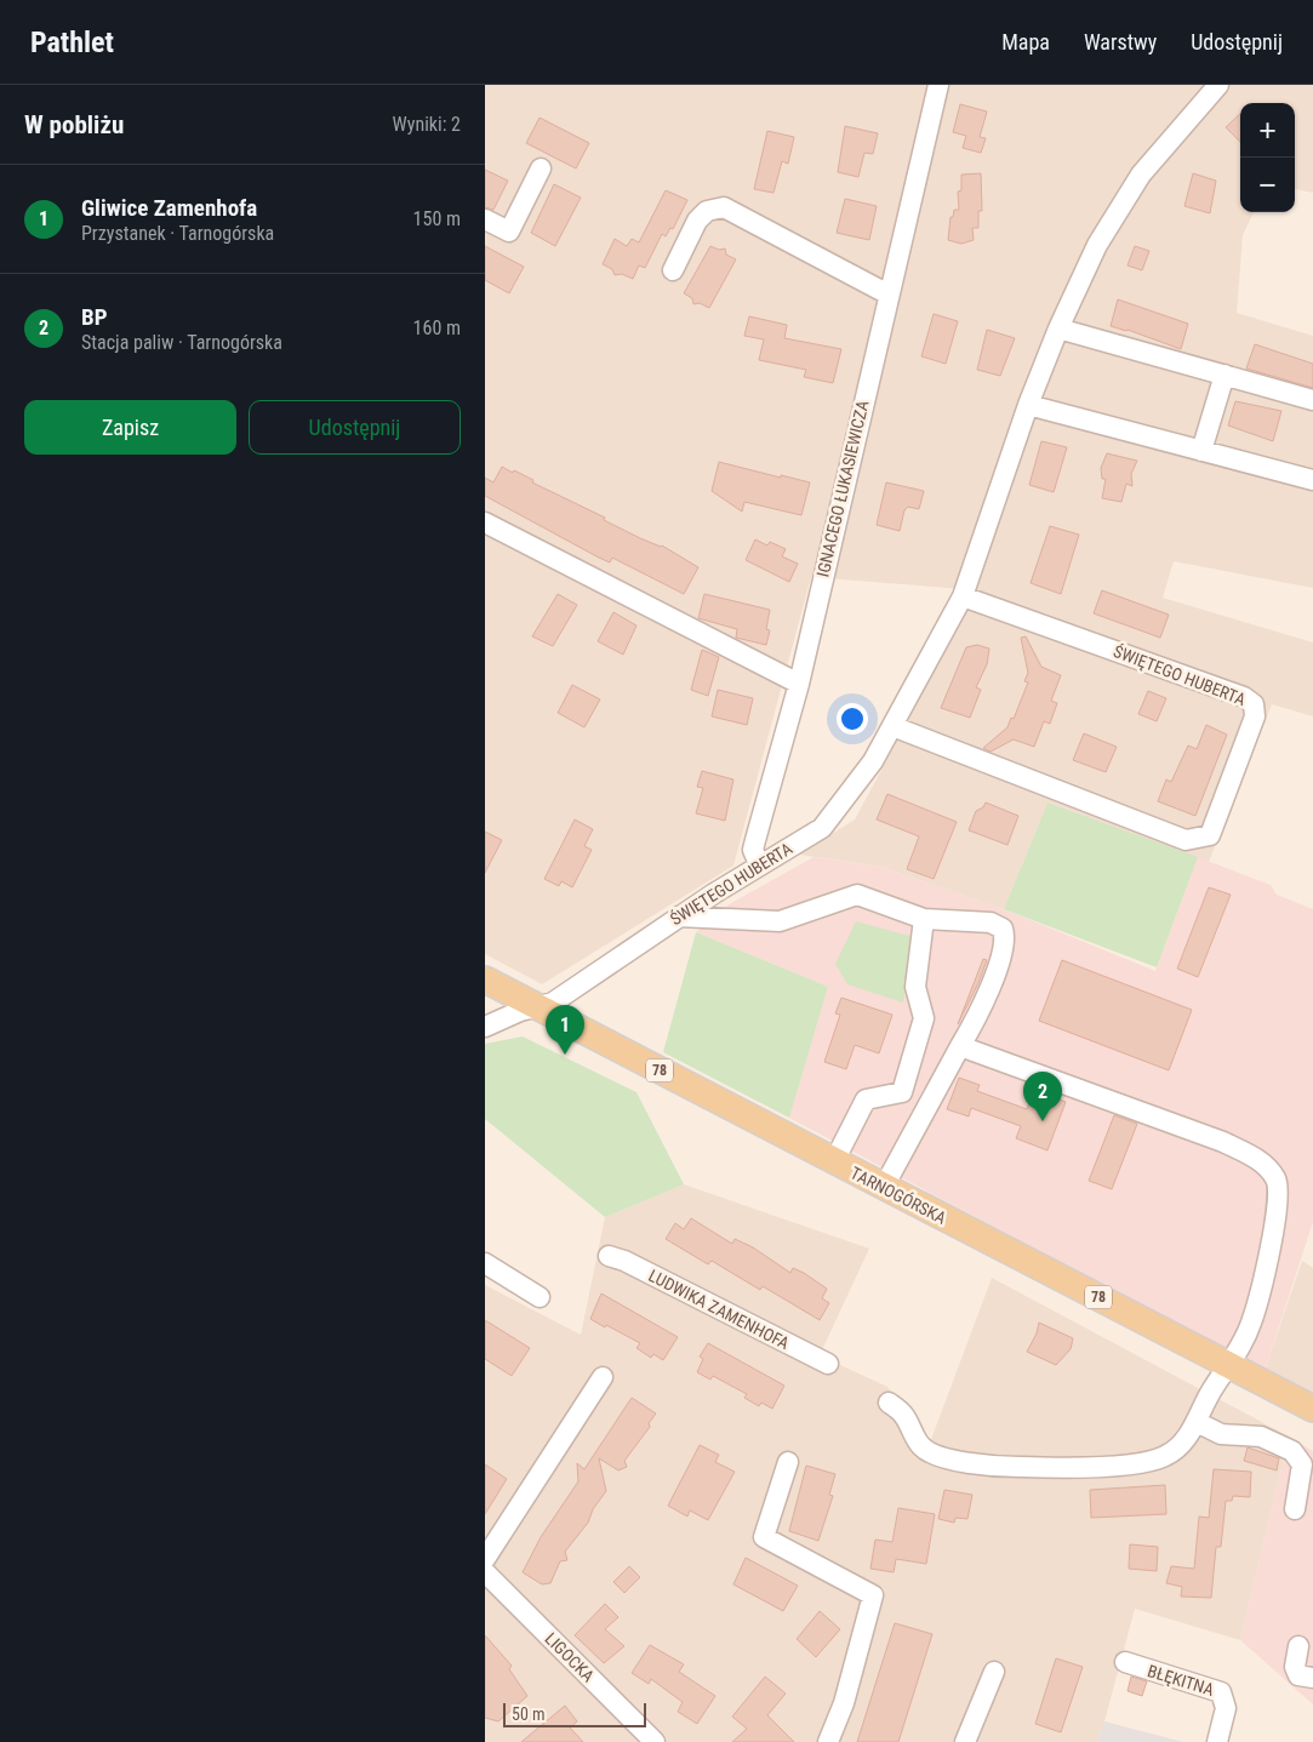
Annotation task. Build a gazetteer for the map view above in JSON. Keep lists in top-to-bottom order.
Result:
{
  "streets": {
    "main road": ["78", "TARNOGÓRSKA"],
    "street": [
      "IGNACEGO ŁUKASIEWICZA",
      "ŚWIĘTEGO HUBERTA",
      "LUDWIKA ZAMENHOFA",
      "LIGOCKA",
      "BŁĘKITNA"
    ]
  },
  "crossings": [
    ["IGNACEGO ŁUKASIEWICZA", "ŚWIĘTEGO HUBERTA"],
    ["ŚWIĘTEGO HUBERTA", "TARNOGÓRSKA"]
  ],
  "scale_bar": "50 m",
  "page": {
    "header": "Pathlet",
    "nav": ["Mapa", "Warstwy", "Udostępnij"],
    "heading": ["W pobliżu", "Wyniki: 2"],
    "map_buttons": ["+", "−"],
    "list": [
      {
        "mark": "1",
        "name": "Gliwice Zamenhofa",
        "note": "Przystanek · Tarnogórska",
        "value": "150 m"
      },
      {
        "mark": "2",
        "name": "BP",
        "note": "Stacja paliw · Tarnogórska",
        "value": "160 m"
      }
    ],
    "buttons": ["Zapisz", "Udostępnij"],
    "pins": ["1", "2"],
    "scale": "50 m"
  }
}
